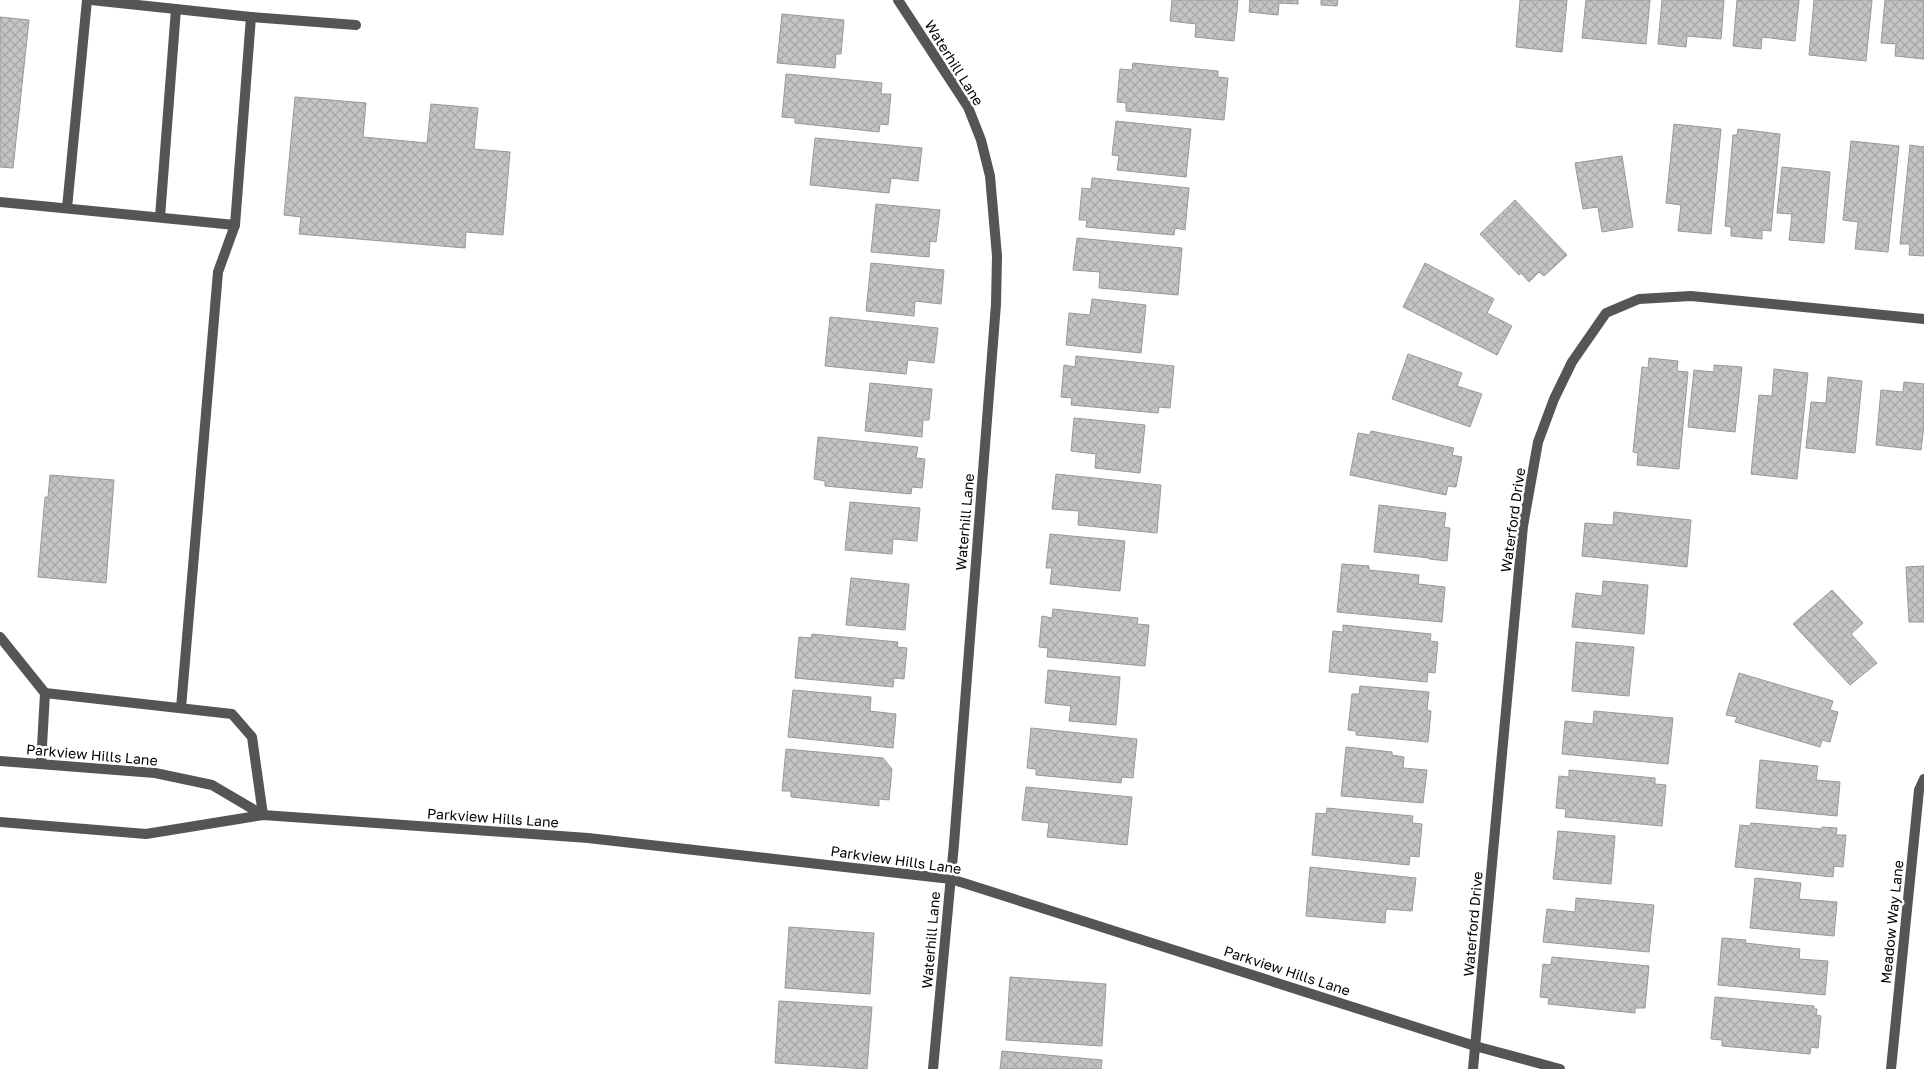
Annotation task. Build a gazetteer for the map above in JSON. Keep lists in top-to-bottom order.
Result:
{
  "streets": {
    "street": [
      "Waterhill Lane",
      "Waterford Drive",
      "Parkview Hills Lane",
      "Meadow Way Lane"
    ]
  },
  "crossings": [
    ["Waterhill Lane", "Parkview Hills Lane"],
    ["Waterford Drive", "Parkview Hills Lane"]
  ]
}
